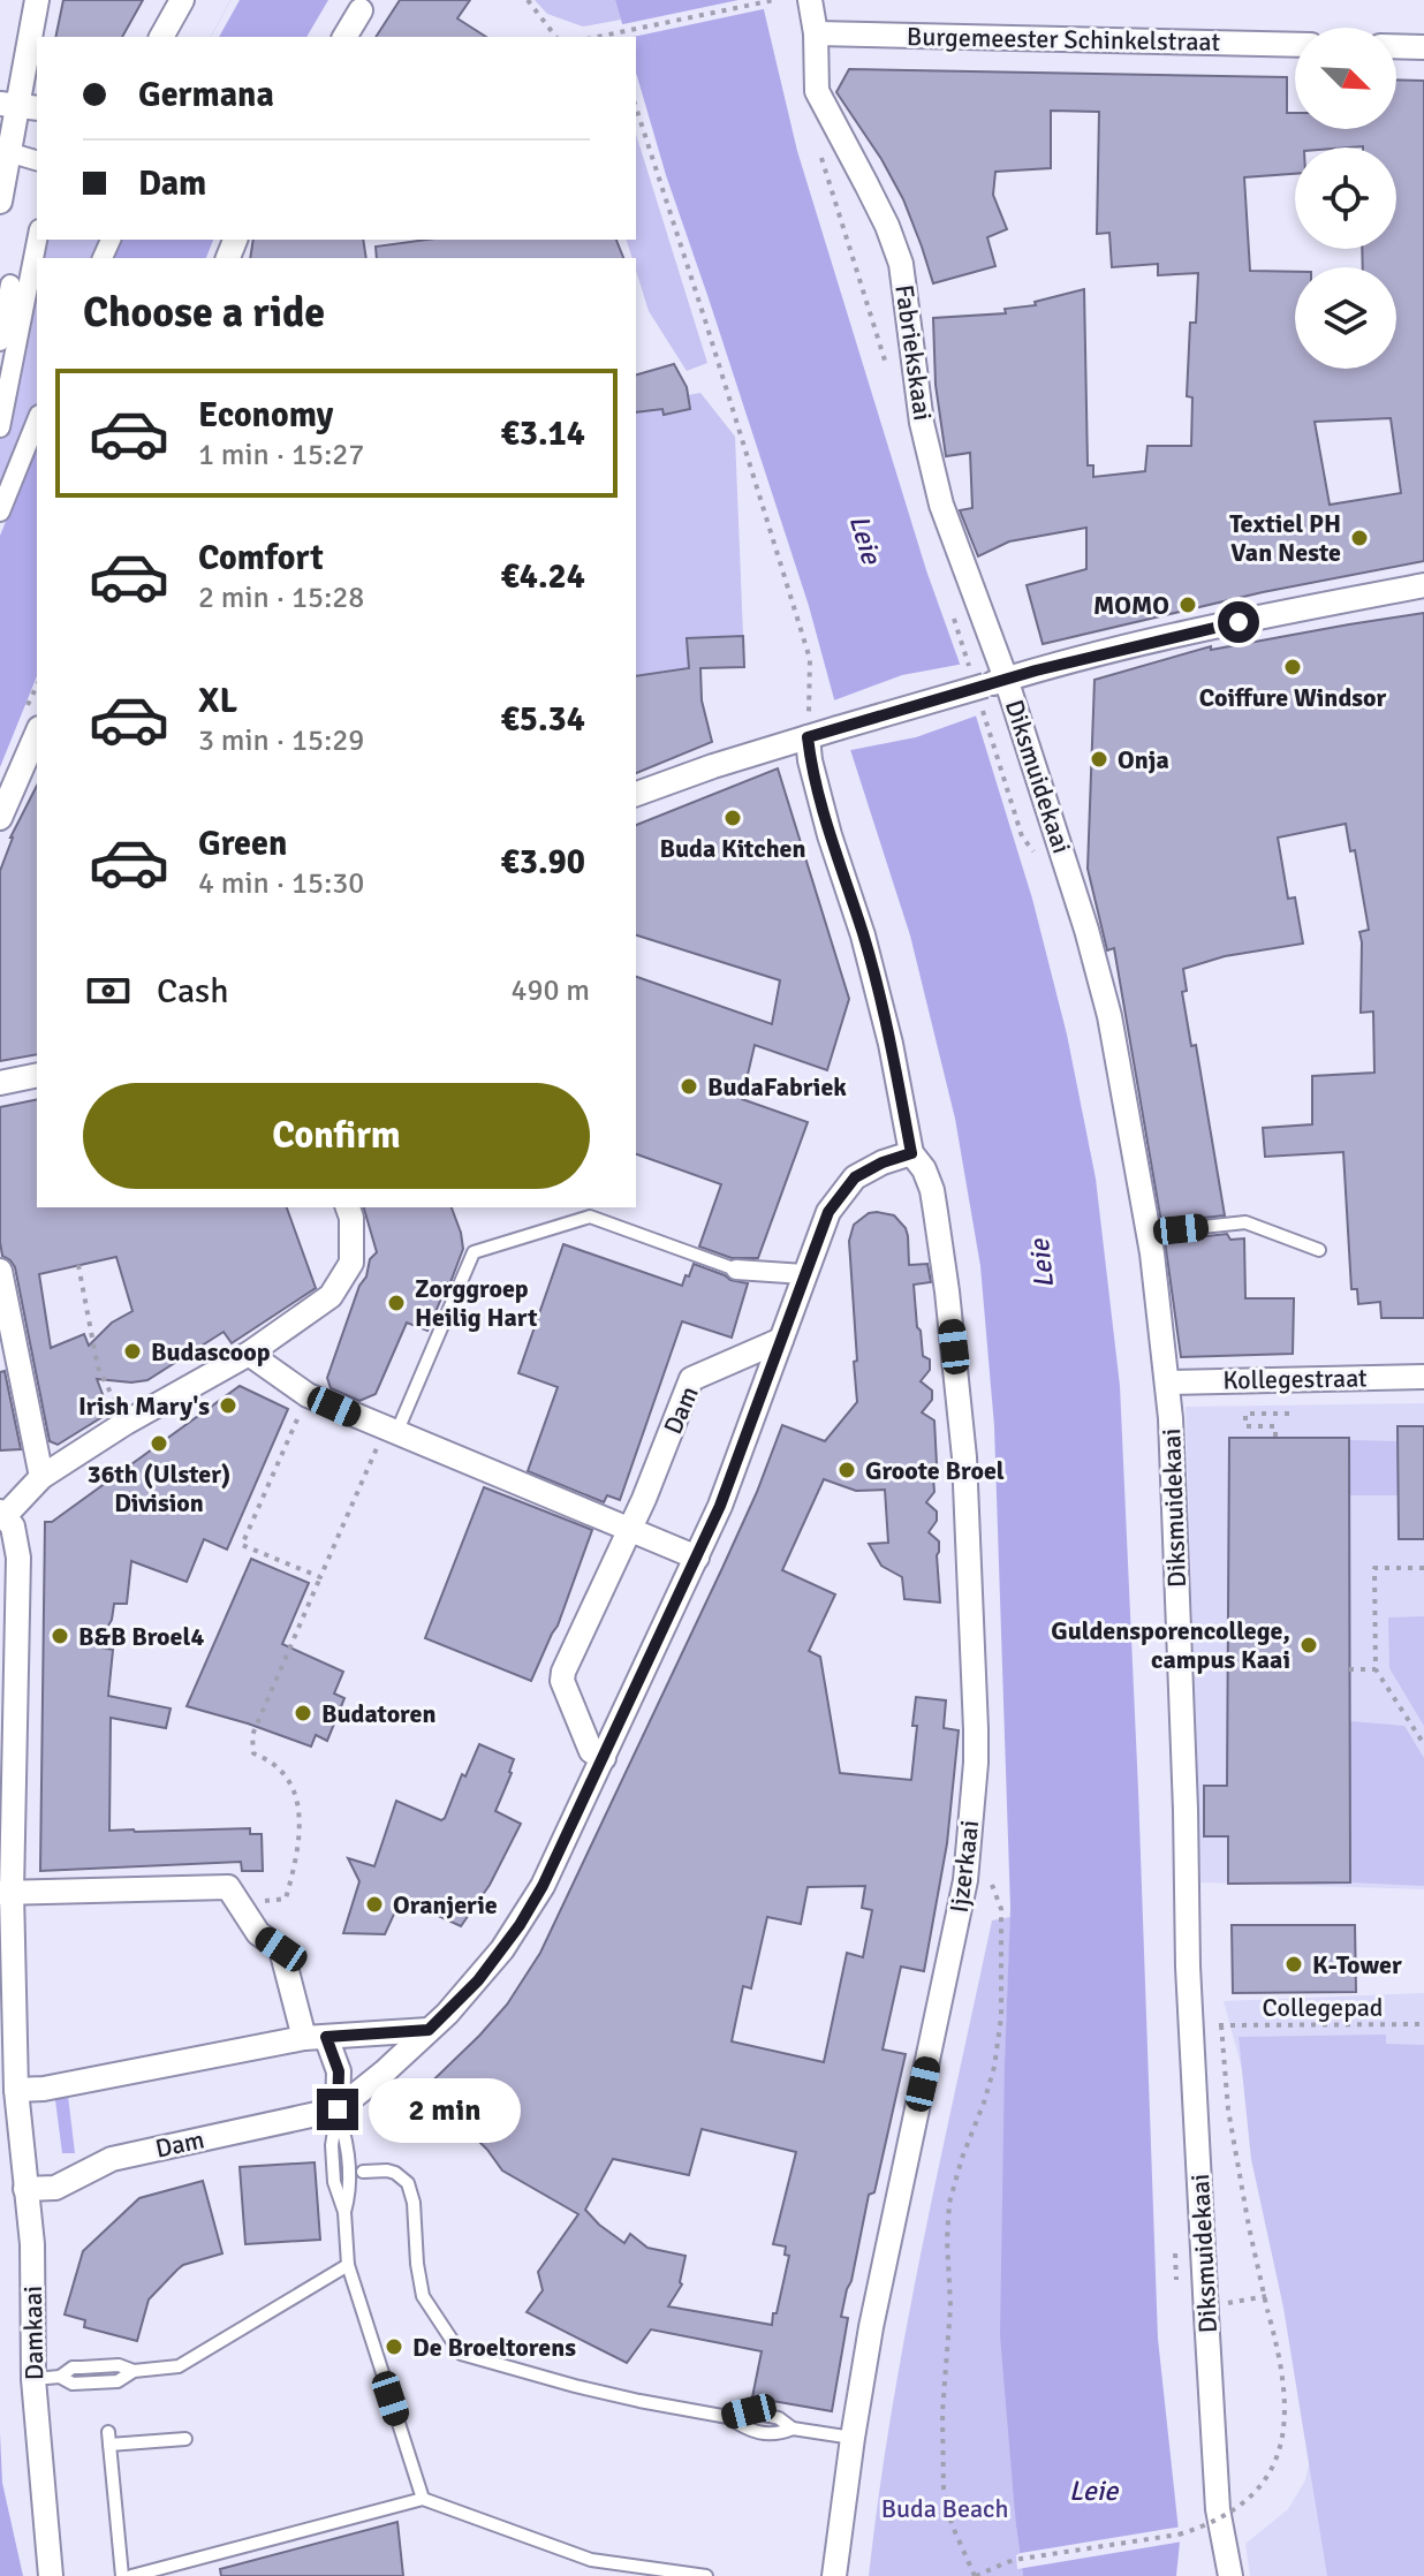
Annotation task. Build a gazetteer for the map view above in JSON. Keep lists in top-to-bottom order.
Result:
{
  "streets": {
    "street": [
      "Burgemeester Schinkelstraat",
      "Fabriekskaai",
      "Diksmuidekaai",
      "Kollegestraat",
      "Dam",
      "Ijzerkaai",
      "Damkaai"
    ],
    "path": ["Collegepad"]
  },
  "crossings": [
    ["Burgemeester Schinkelstraat", "Fabriekskaai"],
    ["Fabriekskaai", "Diksmuidekaai"],
    ["Diksmuidekaai", "Kollegestraat"],
    ["Dam", "Ijzerkaai"],
    ["Dam", "Damkaai"]
  ],
  "water": ["Leie"],
  "parks": ["Buda Beach"],
  "places": [
    "Textiel PH Van Neste",
    "MOMO",
    "Coiffure Windsor",
    "Onja",
    "Buda Kitchen",
    "BudaFabriek",
    "Zorggroep Heilig Hart",
    "Budascoop",
    "Irish Mary's",
    "36th (Ulster) Division",
    "Groote Broel",
    "B&B Broel4",
    "Guldensporencollege, campus Kaai",
    "Budatoren",
    "Oranjerie",
    "K-Tower",
    "De Broeltorens"
  ],
  "north": "bottom right",
  "page": {
    "banner": ["Germana", "Dam"],
    "heading": "Choose a ride",
    "list": [
      {
        "name": "Economy",
        "note": "1 min · 15:27",
        "value": "€3.14"
      },
      {
        "name": "Comfort",
        "note": "2 min · 15:28",
        "value": "€4.24"
      },
      {
        "name": "XL",
        "note": "3 min · 15:29",
        "value": "€5.34"
      },
      {
        "name": "Green",
        "note": "4 min · 15:30",
        "value": "€3.90"
      }
    ],
    "pay": ["Cash", "490 m"],
    "buttons": "Confirm",
    "bubble": "2 min"
  }
}
